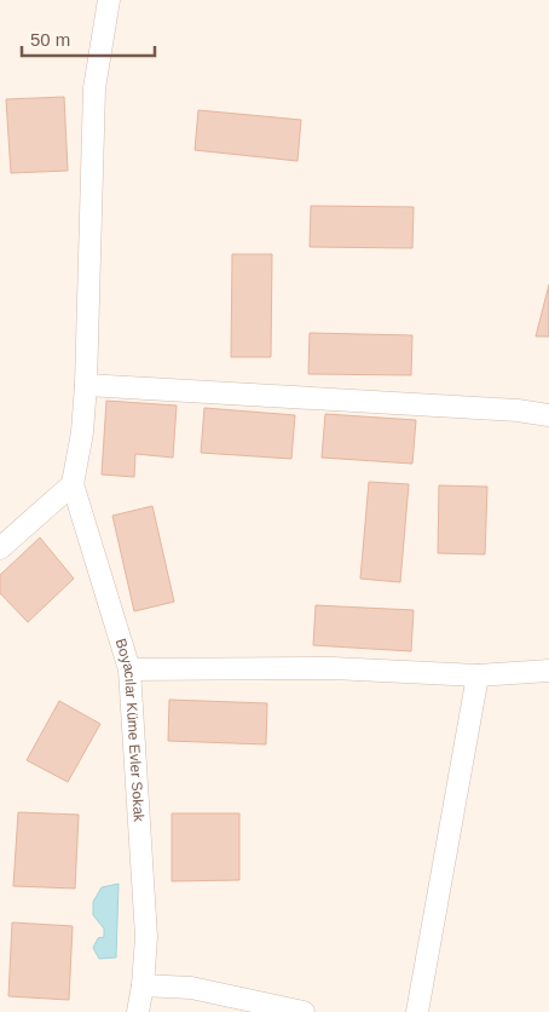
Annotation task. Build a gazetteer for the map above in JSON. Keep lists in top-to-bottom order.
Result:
{
  "streets": {
    "street": ["Boyacılar Küme Evler Sokak"]
  },
  "scale_bar": "50 m"
}
